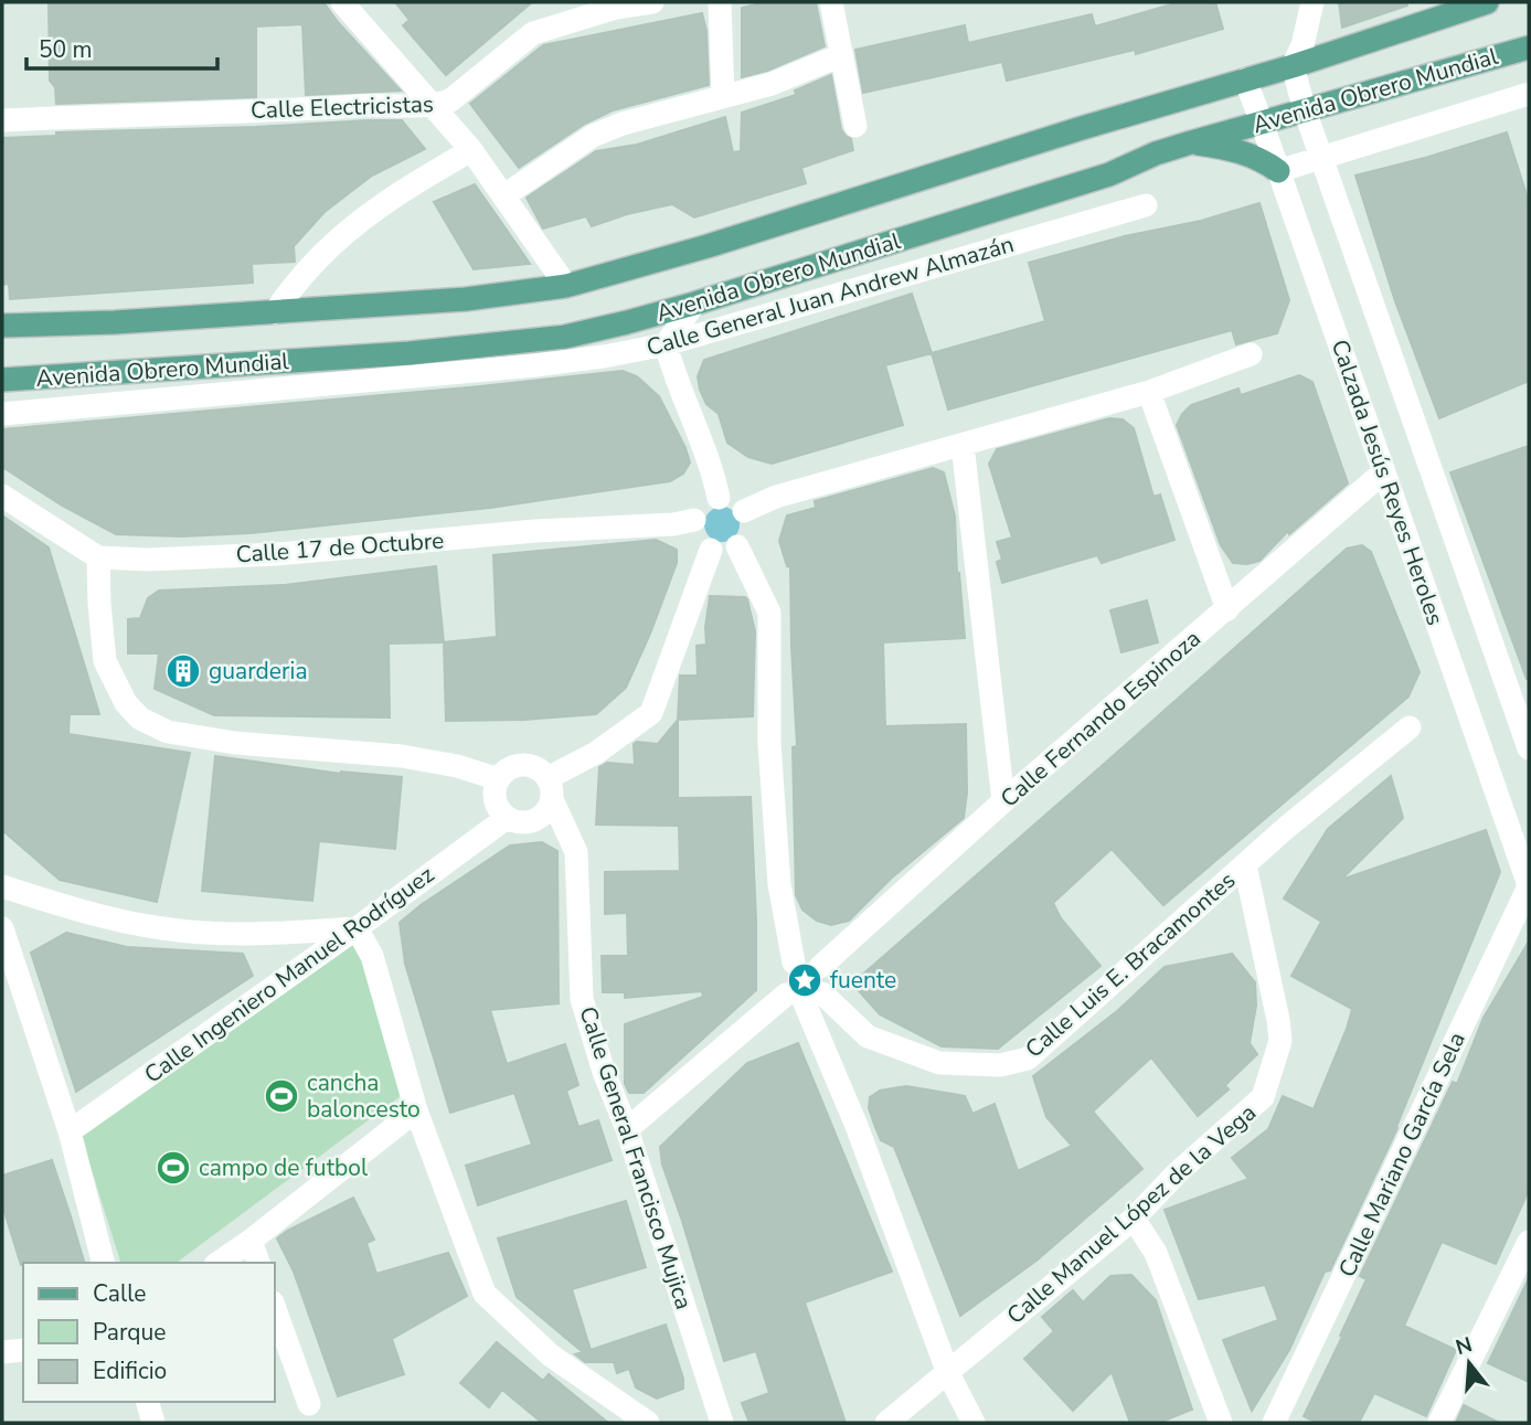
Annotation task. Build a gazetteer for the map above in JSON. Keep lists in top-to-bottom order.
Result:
{
  "streets": {
    "main road": ["Avenida Obrero Mundial"],
    "street": [
      "Calle Electricistas",
      "Calle General Juan Andrew Almazán",
      "Calzada Jesús Reyes Heroles",
      "Calle 17 de Octubre",
      "Calle Fernando Espinoza",
      "Calle Luis E. Bracamontes",
      "Calle Ingeniero Manuel Rodríguez",
      "Calle Mariano García Sela",
      "Calle General Francisco Mujica",
      "Calle Manuel López de la Vega"
    ]
  },
  "crossings": [
    ["Avenida Obrero Mundial", "Calzada Jesús Reyes Heroles"],
    ["Calzada Jesús Reyes Heroles", "Calle Fernando Espinoza"],
    ["Calzada Jesús Reyes Heroles", "Calle Mariano García Sela"],
    ["Calle Fernando Espinoza", "Calle Luis E. Bracamontes"],
    ["Calle Luis E. Bracamontes", "Calle Manuel López de la Vega"],
    ["Calle Ingeniero Manuel Rodríguez", "Calle General Francisco Mujica"]
  ],
  "places": {
    "building": ["guarderia"],
    "place": ["fuente"],
    "sports": ["cancha baloncesto", "campo de futbol"]
  },
  "legend": ["Calle", "Parque", "Edificio"],
  "scale_bar": "50 m",
  "north": "top"
}
